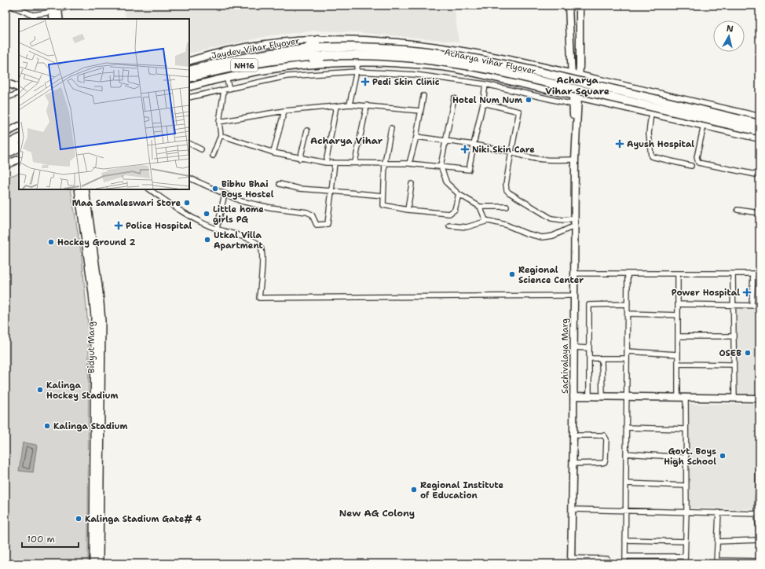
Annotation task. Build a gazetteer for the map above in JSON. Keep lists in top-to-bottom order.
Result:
{
  "streets": {
    "highway": ["Jaydev Vihar Flyover", "Acharya vihar Flyover", "NH16"],
    "main road": ["Bidyut Marg"],
    "street": ["Sachivalaya Marg"]
  },
  "crossings": [
    ["Jaydev Vihar Flyover", "Acharya vihar Flyover"]
  ],
  "districts": ["Acharya Vihar Square", "Acharya Vihar", "New AG Colony"],
  "places": {
    "health": [
      "Pedi Skin Clinic",
      "Ayush Hospital",
      "Niki Skin Care",
      "Police Hospital",
      "Power Hospital"
    ],
    "other": [
      "Hotel Num Num",
      "Bibhu Bhai Boys Hostel",
      "Maa Samaleswari Store",
      "Little home girls PG",
      "Utkal Villa Apartment",
      "Hockey Ground 2",
      "Regional Science Center",
      "OSEB",
      "Kalinga Hockey Stadium",
      "Kalinga Stadium",
      "Govt. Boys High School",
      "Regional Institute of Education",
      "Kalinga Stadium Gate# 4"
    ]
  },
  "scale_bar": "100 m",
  "north": "top"
}
